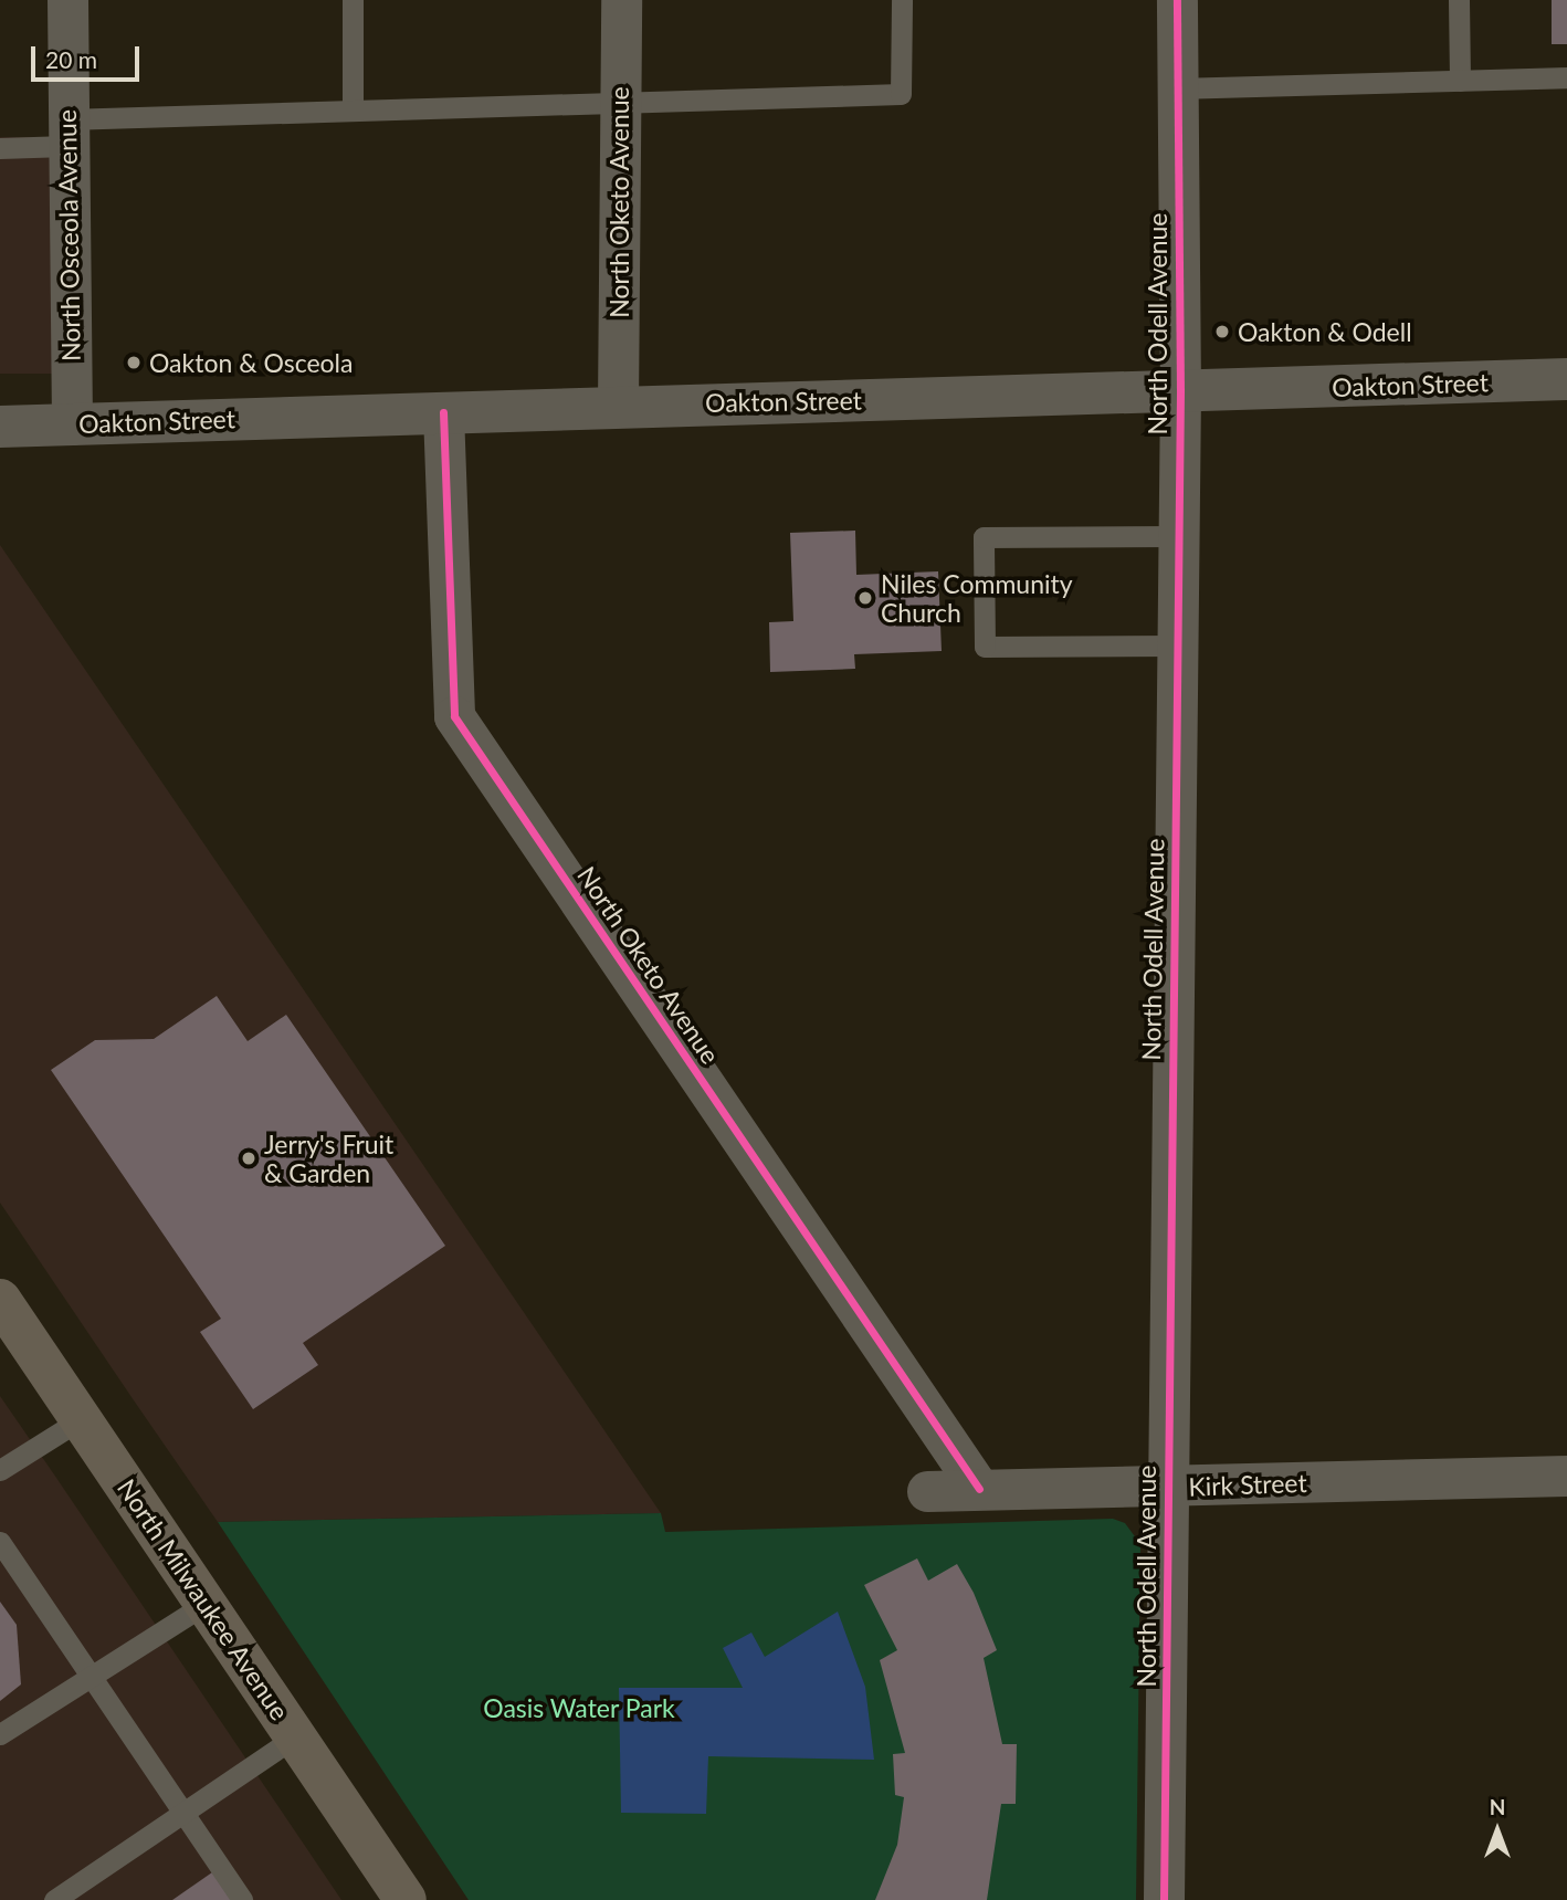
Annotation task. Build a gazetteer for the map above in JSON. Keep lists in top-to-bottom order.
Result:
{
  "streets": {
    "main road": ["Oakton Street", "North Milwaukee Avenue"],
    "street": [
      "North Oketo Avenue",
      "North Osceola Avenue",
      "North Odell Avenue",
      "Kirk Street"
    ]
  },
  "crossings": [
    ["North Oketo Avenue", "Oakton Street"],
    ["North Oketo Avenue", "Kirk Street"],
    ["North Osceola Avenue", "Oakton Street"],
    ["North Odell Avenue", "Oakton Street"],
    ["North Odell Avenue", "Kirk Street"]
  ],
  "parks": ["Oasis Water Park"],
  "places": [
    "Oakton & Odell",
    "Oakton & Osceola",
    "Niles Community Church",
    "Jerry's Fruit & Garden"
  ],
  "scale_bar": "20 m",
  "north": "top"
}
